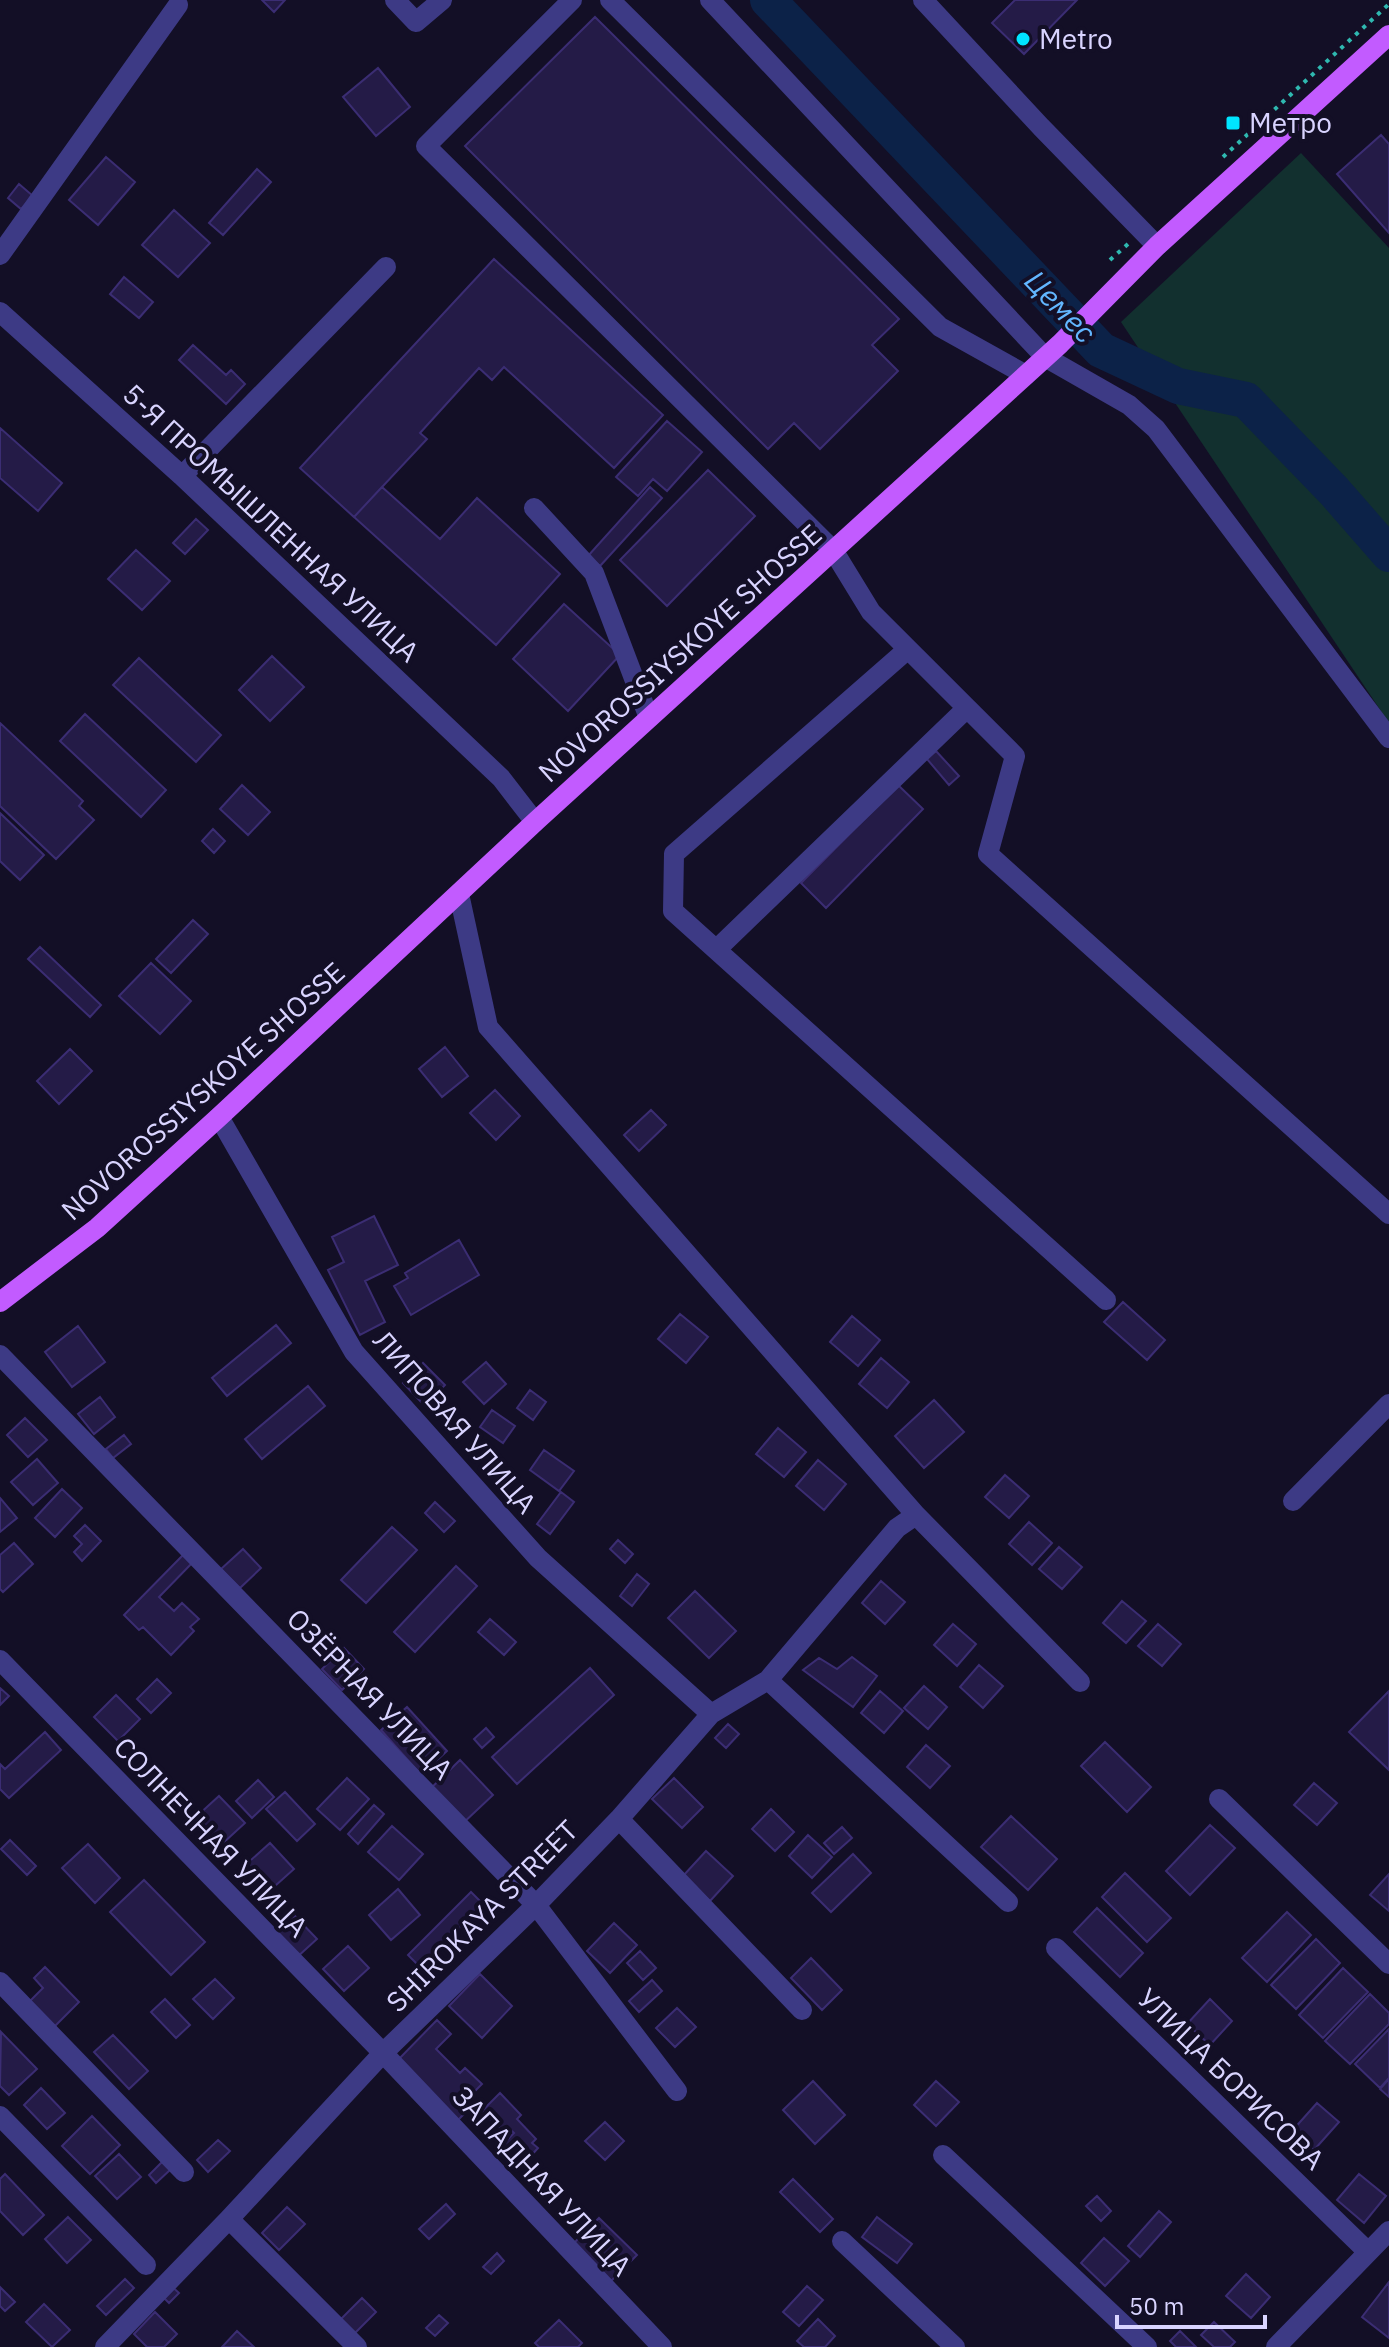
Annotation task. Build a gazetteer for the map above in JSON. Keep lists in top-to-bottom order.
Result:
{
  "streets": {
    "main road": ["NOVOROSSIYSKOYE SHOSSE"],
    "street": [
      "5-Я ПРОМЫШЛЕННАЯ УЛИЦА",
      "ЛИПОВАЯ УЛИЦА",
      "ОЗЁРНАЯ УЛИЦА",
      "СОЛНЕЧНАЯ УЛИЦА",
      "SHIROKAYA STREET",
      "УЛИЦА БОРИСОВА",
      "ЗАПАДНАЯ УЛИЦА"
    ]
  },
  "crossings": [
    ["5-Я ПРОМЫШЛЕННАЯ УЛИЦА", "NOVOROSSIYSKOYE SHOSSE"],
    ["NOVOROSSIYSKOYE SHOSSE", "ЛИПОВАЯ УЛИЦА"],
    ["ЛИПОВАЯ УЛИЦА", "SHIROKAYA STREET"],
    ["ОЗЁРНАЯ УЛИЦА", "SHIROKAYA STREET"],
    ["СОЛНЕЧНАЯ УЛИЦА", "SHIROKAYA STREET"],
    ["СОЛНЕЧНАЯ УЛИЦА", "ЗАПАДНАЯ УЛИЦА"],
    ["SHIROKAYA STREET", "ЗАПАДНАЯ УЛИЦА"]
  ],
  "water": ["Цемес"],
  "places": {
    "other": ["Metro"],
    "transit": ["Метро"]
  },
  "scale_bar": "50 m"
}
